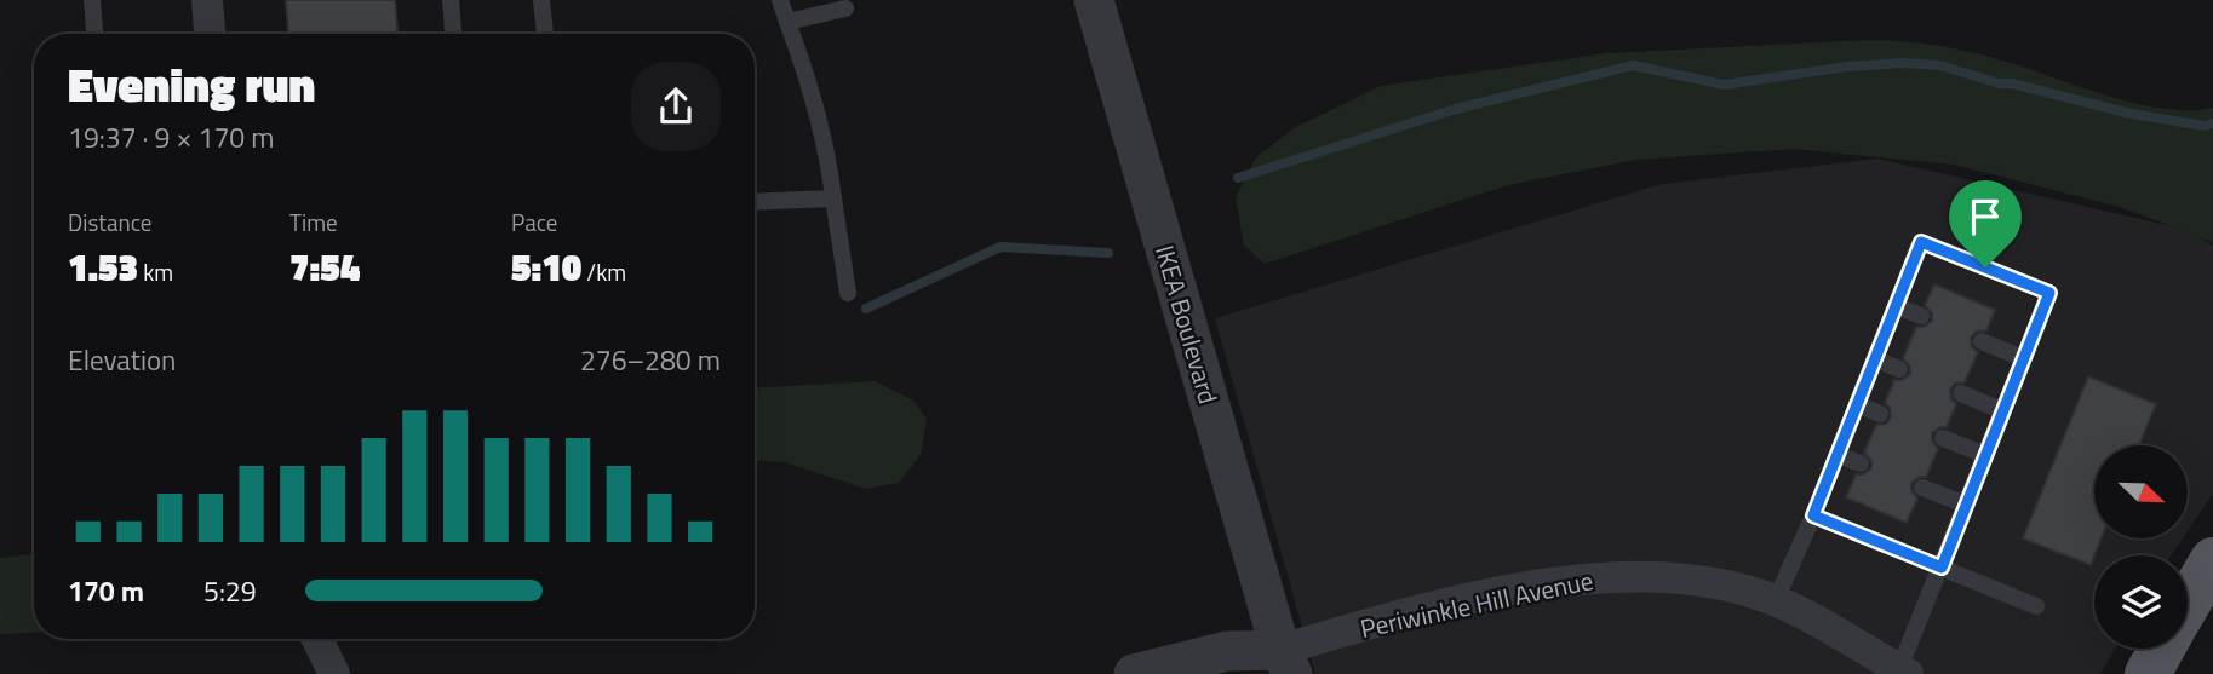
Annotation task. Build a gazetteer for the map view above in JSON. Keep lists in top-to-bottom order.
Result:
{
  "streets": {
    "street": ["IKEA Boulevard", "Periwinkle Hill Avenue"]
  },
  "crossings": [
    ["IKEA Boulevard", "Periwinkle Hill Avenue"]
  ],
  "north": "bottom right",
  "page": {
    "heading": ["Evening run", "19:37 · 9 × 170 m"],
    "stats": [
      ["Distance", "1.53 km"],
      ["Time", "7:54"],
      ["Pace", "5:10 /km"]
    ],
    "chart": ["Elevation", "276–280 m"],
    "list": [
      {
        "name": "170 m",
        "note": "5:29"
      }
    ]
  }
}
